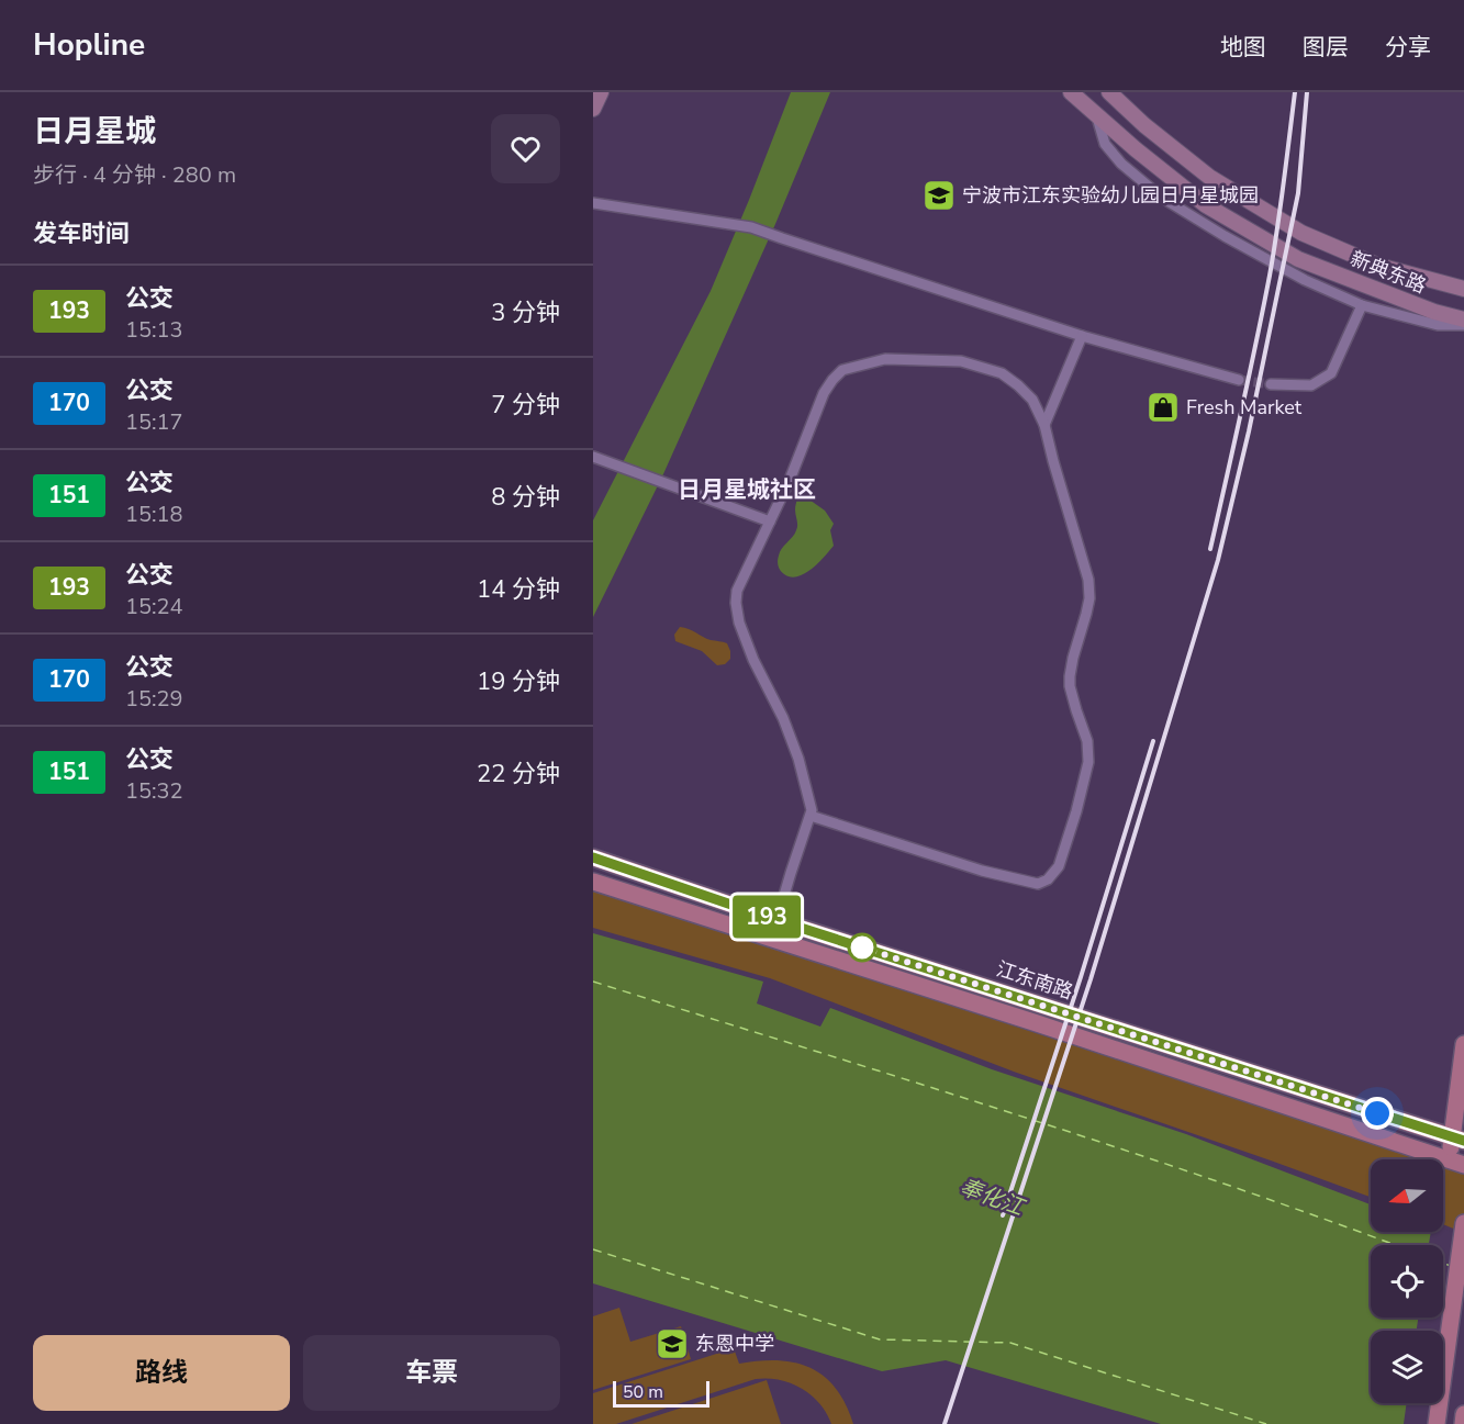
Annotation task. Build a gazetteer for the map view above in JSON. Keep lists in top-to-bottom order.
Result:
{
  "streets": {
    "main road": ["新典东路", "江东南路"]
  },
  "districts": ["日月星城社区"],
  "water": ["奉化江"],
  "places": {
    "school or university": ["宁波市江东实验幼儿园日月星城园", "东恩中学"],
    "shop": ["Fresh Market"]
  },
  "lines": ["bus line 193"],
  "scale_bar": "50 m",
  "north": "left",
  "page": {
    "header": "Hopline",
    "nav": ["地图", "图层", "分享"],
    "heading": [
      ["日月星城", "步行 · 4 分钟 · 280 m"],
      "发车时间"
    ],
    "on_map": "193",
    "list": [
      {
        "mark": "193",
        "name": "公交",
        "note": "15:13",
        "value": "3 分钟"
      },
      {
        "mark": "170",
        "name": "公交",
        "note": "15:17",
        "value": "7 分钟"
      },
      {
        "mark": "151",
        "name": "公交",
        "note": "15:18",
        "value": "8 分钟"
      },
      {
        "mark": "193",
        "name": "公交",
        "note": "15:24",
        "value": "14 分钟"
      },
      {
        "mark": "170",
        "name": "公交",
        "note": "15:29",
        "value": "19 分钟"
      },
      {
        "mark": "151",
        "name": "公交",
        "note": "15:32",
        "value": "22 分钟"
      }
    ],
    "buttons": ["路线", "车票"],
    "scale": "50 m"
  }
}
